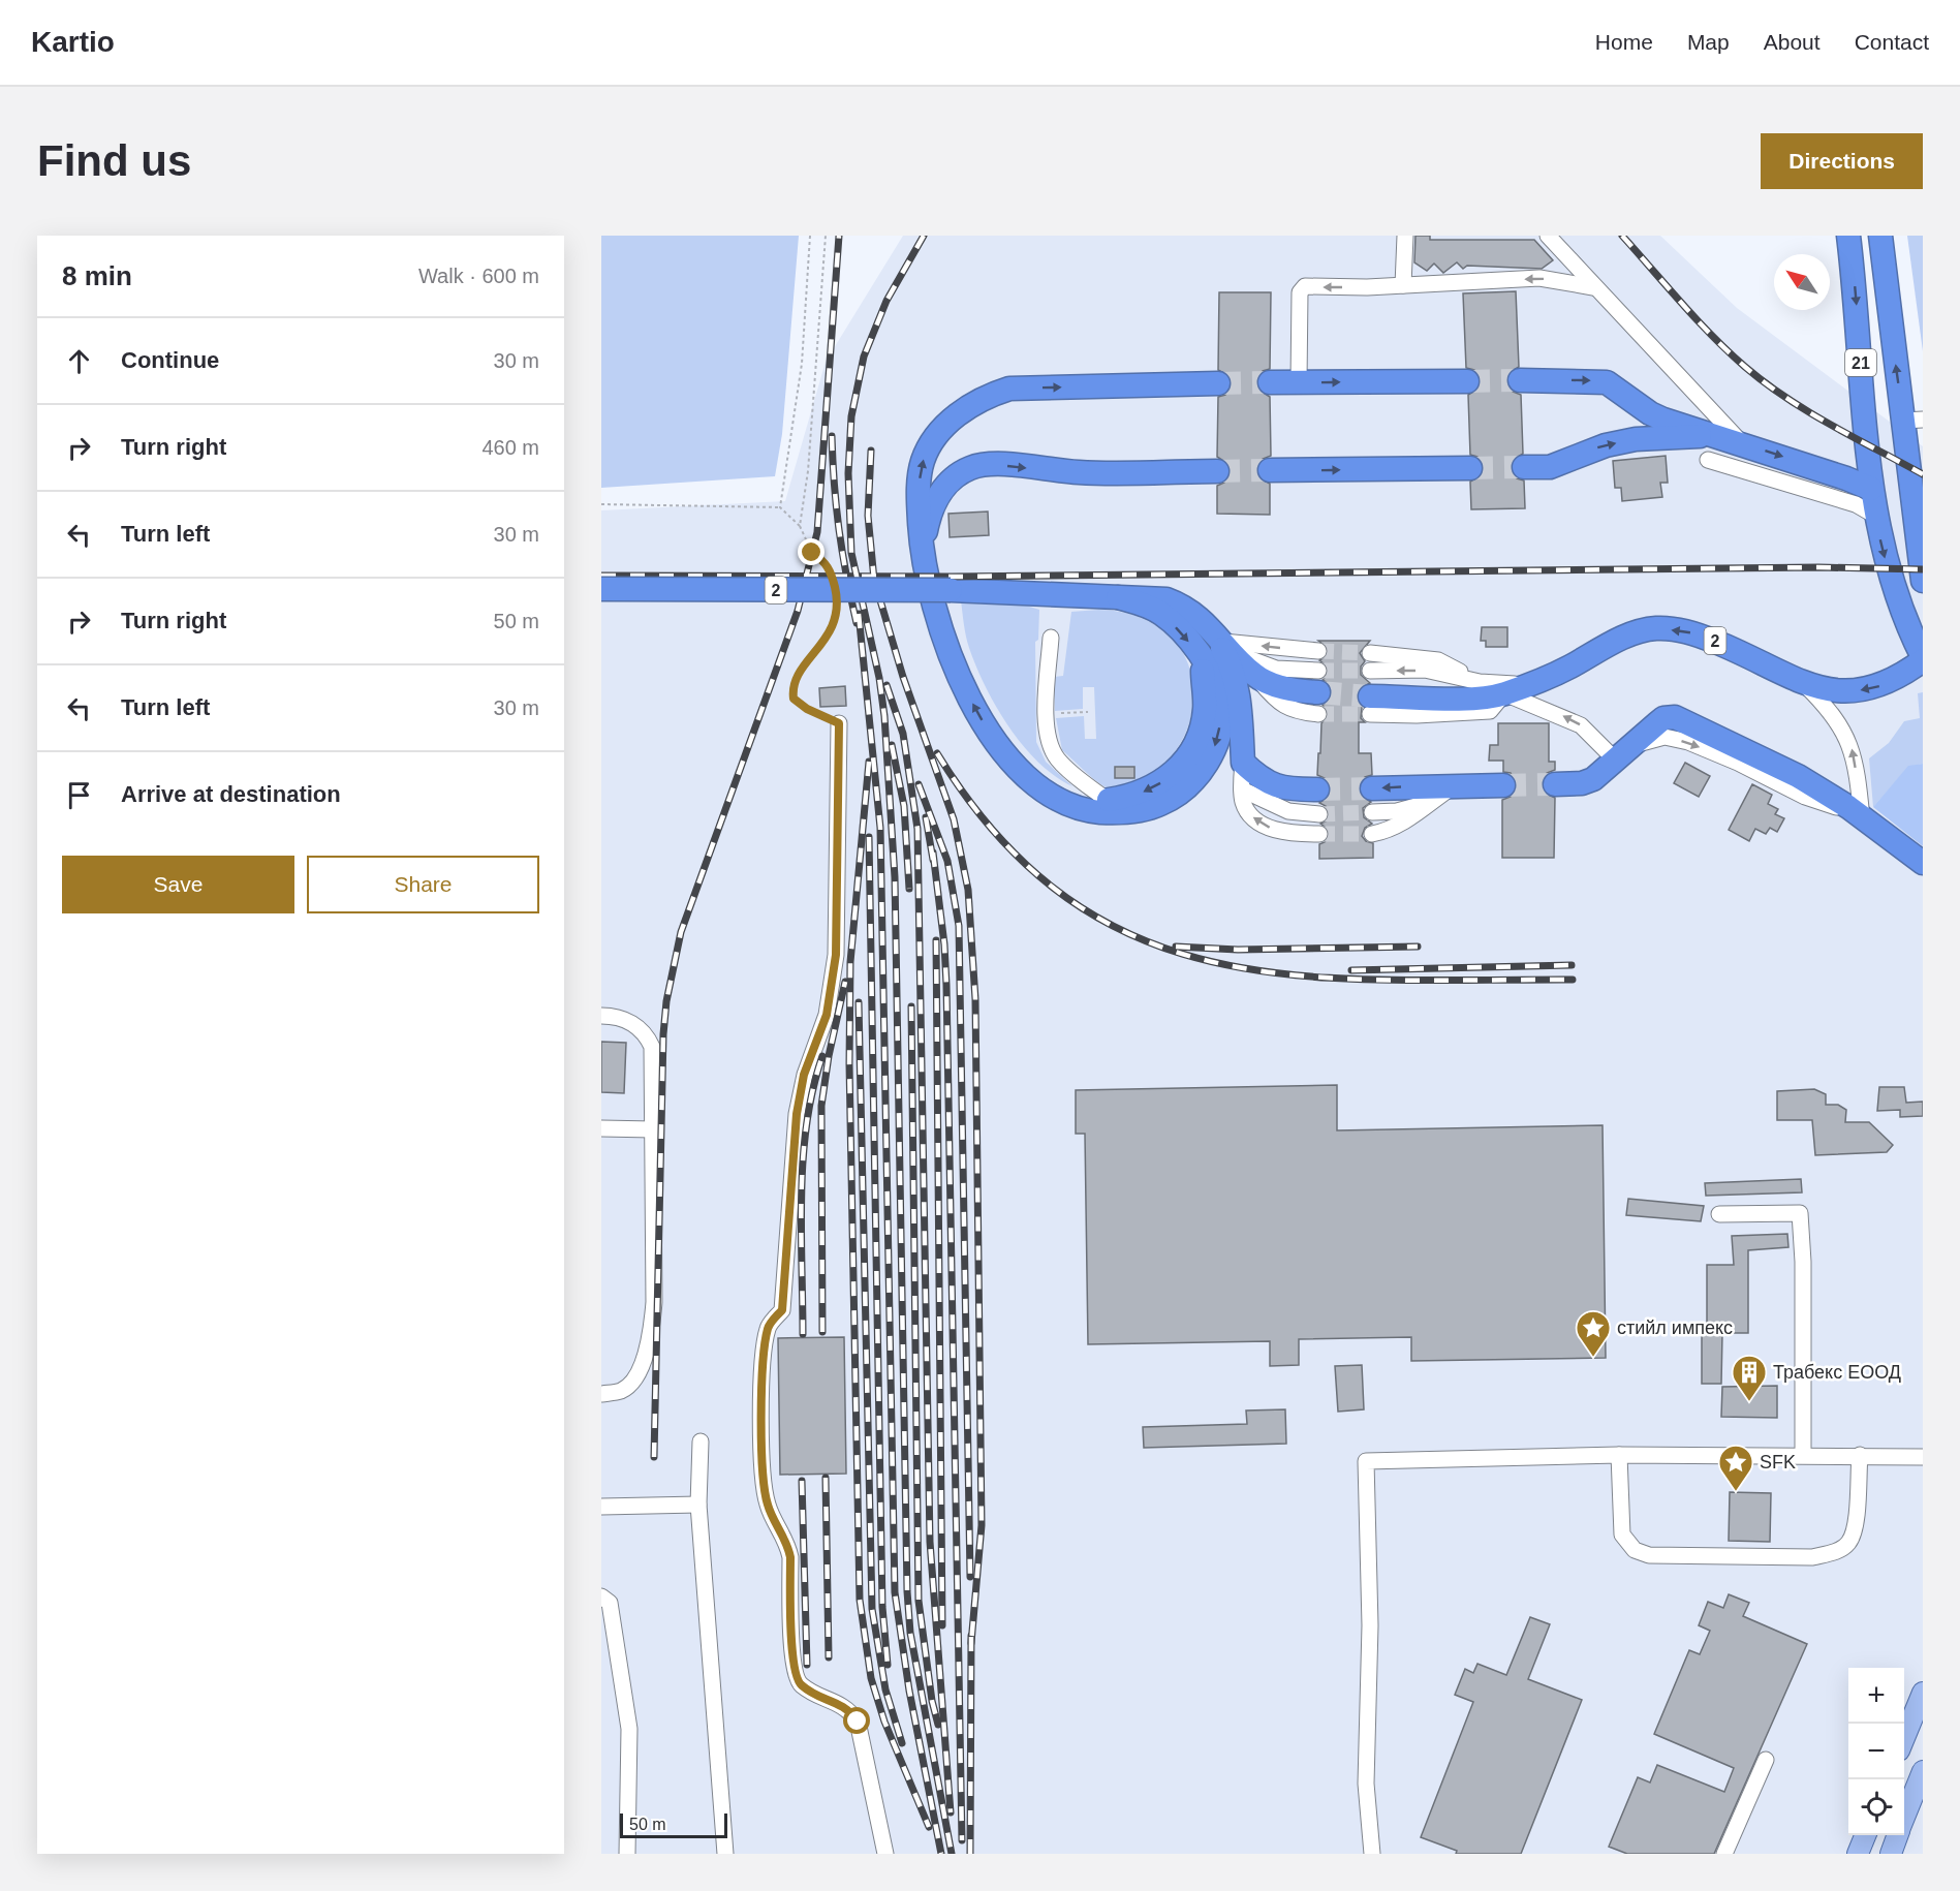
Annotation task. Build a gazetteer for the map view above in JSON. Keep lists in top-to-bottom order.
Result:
{
  "streets": {
    "highway": ["21", "2"]
  },
  "crossings": [
    ["21", "2"]
  ],
  "places": {
    "place": ["стийл импекс", "SFK"],
    "building": ["Трабекс ЕООД"]
  },
  "scale_bar": "50 m",
  "north": "top left",
  "page": {
    "header": "Kartio",
    "nav": [
      "Home",
      "Map",
      "About",
      "Contact"
    ],
    "buttons": [
      "Directions",
      ["Save", "Share"]
    ],
    "title": "Find us",
    "heading": ["8 min", "Walk · 600 m"],
    "list": [
      ["Continue", "30 m"],
      ["Turn right", "460 m"],
      ["Turn left", "30 m"],
      ["Turn right", "50 m"],
      ["Turn left", "30 m"],
      "Arrive at destination"
    ],
    "map_buttons": ["+", "−"],
    "scale": "50 m"
  }
}
